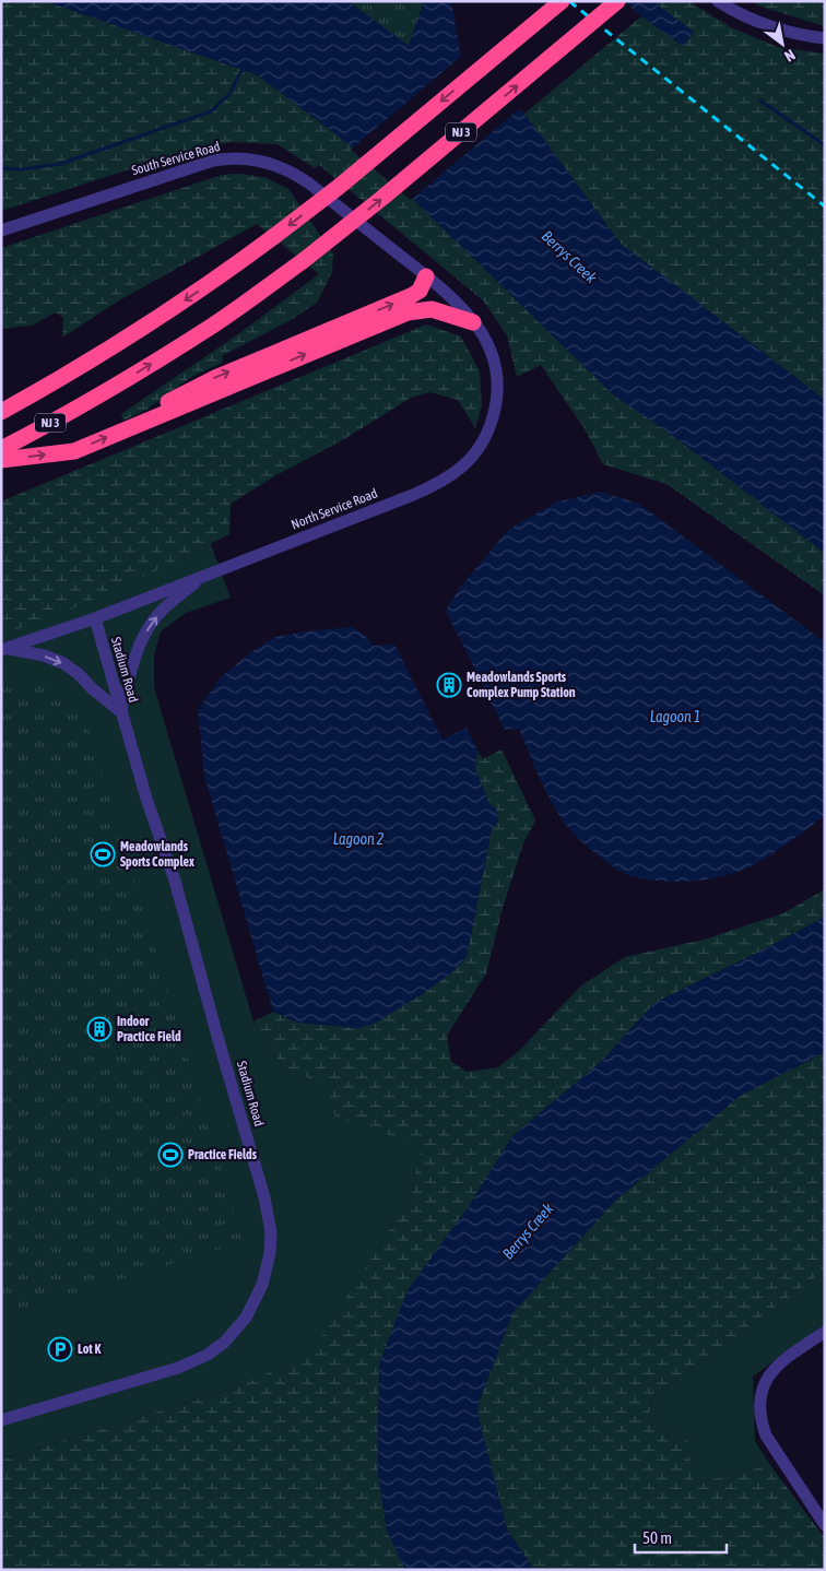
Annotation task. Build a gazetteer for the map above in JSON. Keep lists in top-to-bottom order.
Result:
{
  "streets": {
    "highway": ["NJ 3"],
    "street": ["South Service Road", "North Service Road", "Stadium Road"]
  },
  "crossings": [
    ["South Service Road", "North Service Road"],
    ["North Service Road", "Stadium Road"]
  ],
  "water": ["Berrys Creek", "Lagoon 1", "Lagoon 2"],
  "places": {
    "building": ["Meadowlands Sports Complex Pump Station", "Indoor Practice Field"],
    "sports": ["Meadowlands Sports Complex", "Practice Fields"],
    "parking": ["Lot K"]
  },
  "scale_bar": "50 m",
  "north": "bottom right"
}
